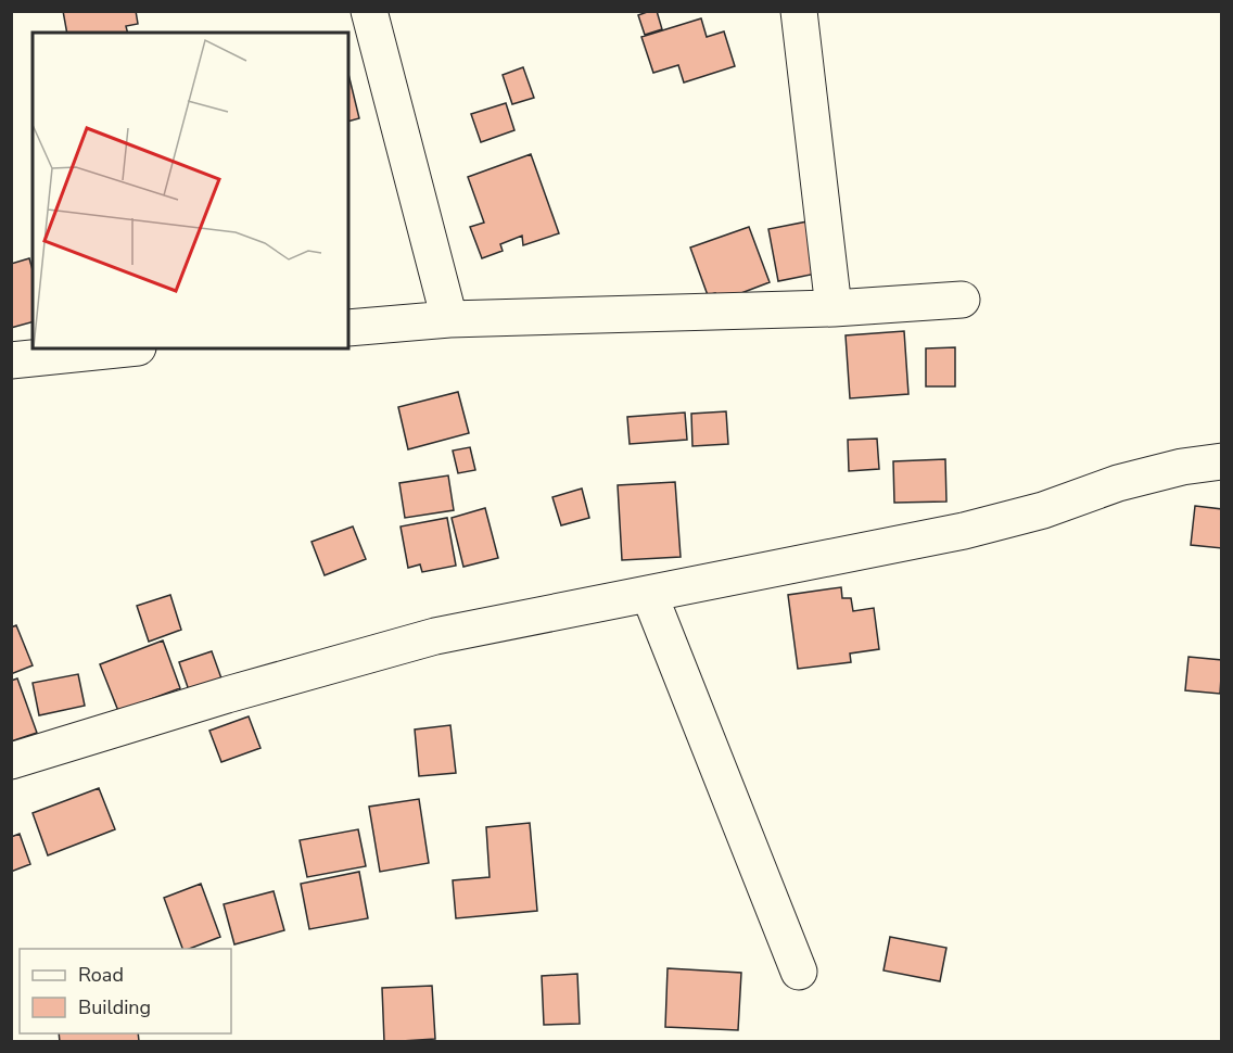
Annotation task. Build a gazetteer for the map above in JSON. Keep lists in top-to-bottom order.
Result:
{
  "legend": ["Road", "Building"]
}
